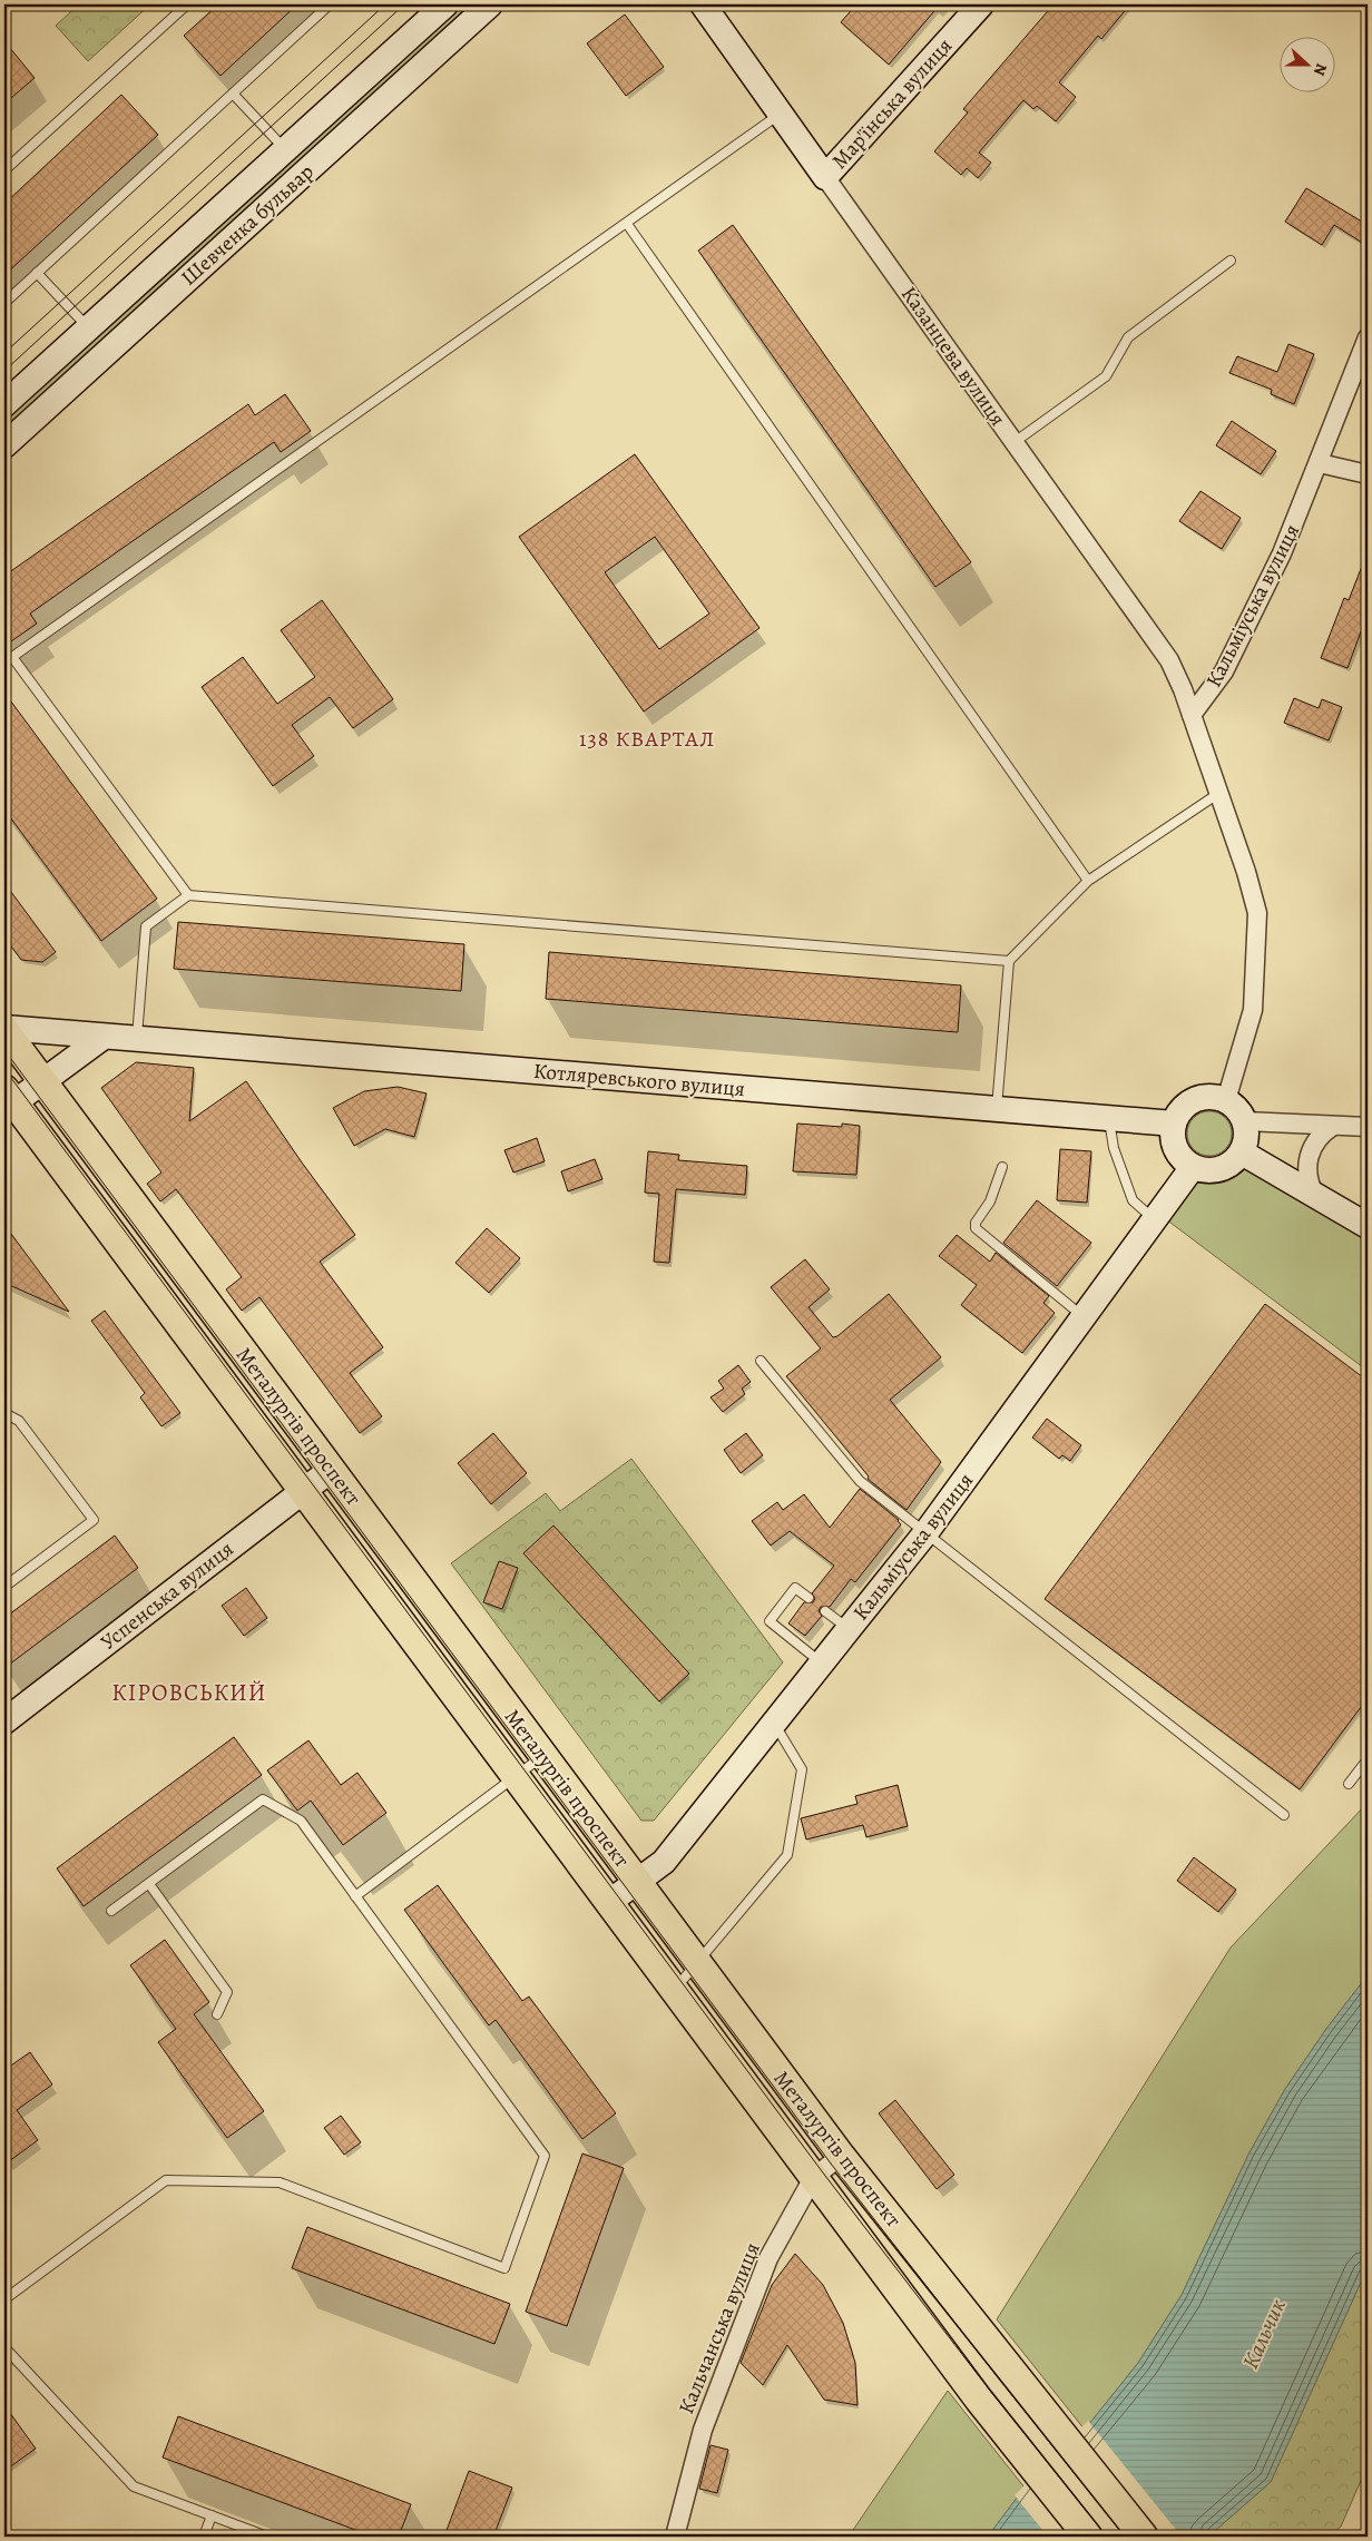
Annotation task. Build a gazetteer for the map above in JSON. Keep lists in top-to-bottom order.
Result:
{
  "streets": {
    "main road": ["Металургів проспект"],
    "street": [
      "Мар'їнська вулиця",
      "Шевченка бульвар",
      "Казанцева вулиця",
      "Кальміуська вулиця",
      "Котляревського вулиця",
      "Успенська вулиця",
      "Кальчанська вулиця"
    ]
  },
  "crossings": [
    ["Мар'їнська вулиця", "Казанцева вулиця"],
    ["Казанцева вулиця", "Кальміуська вулиця"],
    ["Кальміуська вулиця", "Котляревського вулиця"],
    ["Кальміуська вулиця", "Металургів проспект"],
    ["Котляревського вулиця", "Металургів проспект"],
    ["Металургів проспект", "Успенська вулиця"],
    ["Металургів проспект", "Кальчанська вулиця"]
  ],
  "districts": ["138 КВАРТАЛ", "КІРОВСЬКИЙ"],
  "water": ["Кальчик"],
  "north": "right"
}
